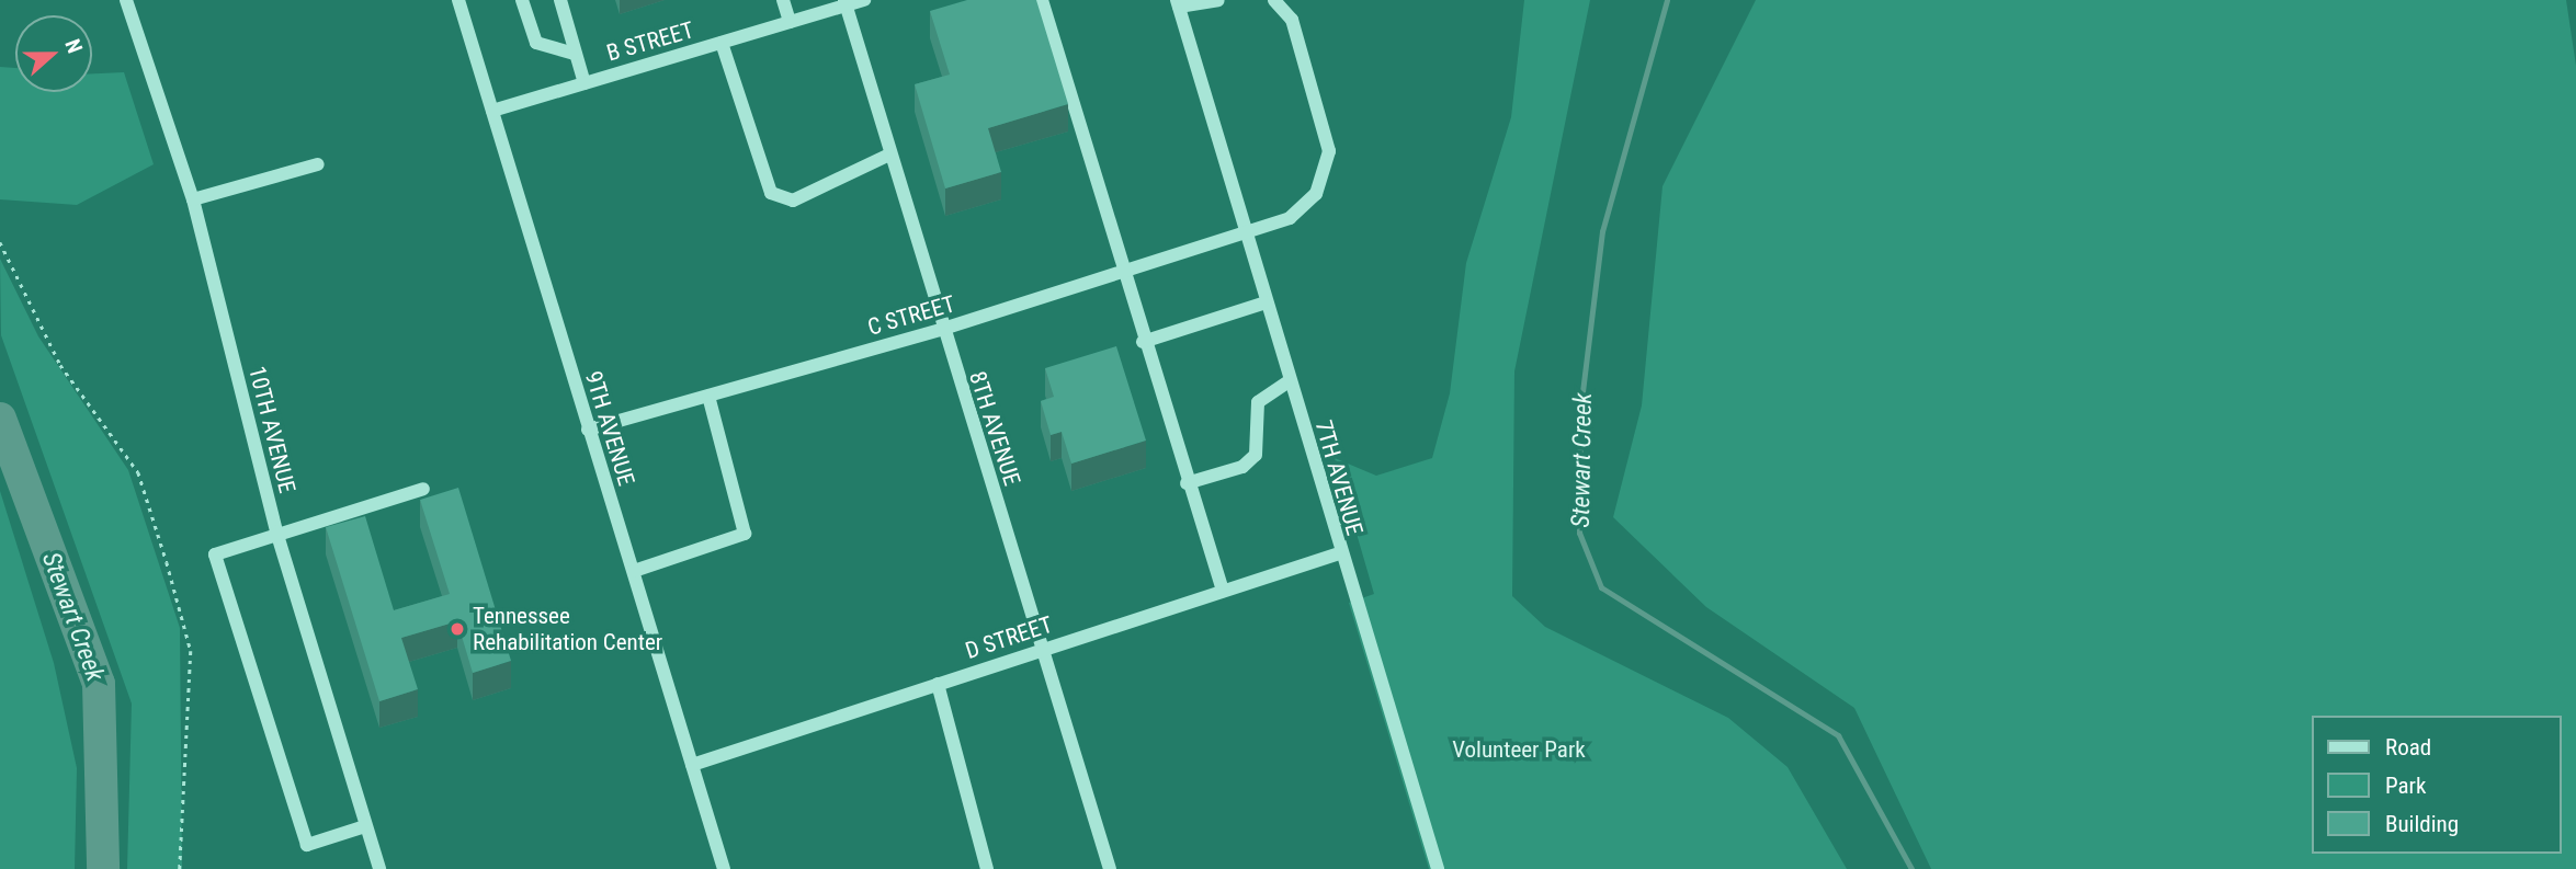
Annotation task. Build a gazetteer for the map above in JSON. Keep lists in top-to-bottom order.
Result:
{
  "streets": {
    "street": [
      "B STREET",
      "C STREET",
      "9TH AVENUE",
      "8TH AVENUE",
      "10TH AVENUE",
      "7TH AVENUE",
      "D STREET"
    ]
  },
  "crossings": [
    ["B STREET", "9TH AVENUE"],
    ["B STREET", "8TH AVENUE"],
    ["C STREET", "9TH AVENUE"],
    ["C STREET", "8TH AVENUE"],
    ["C STREET", "7TH AVENUE"],
    ["9TH AVENUE", "D STREET"],
    ["8TH AVENUE", "D STREET"],
    ["7TH AVENUE", "D STREET"]
  ],
  "water": ["Stewart Creek"],
  "parks": ["Volunteer Park"],
  "places": ["Tennessee Rehabilitation Center"],
  "legend": ["Road", "Park", "Building"],
  "north": "right"
}
